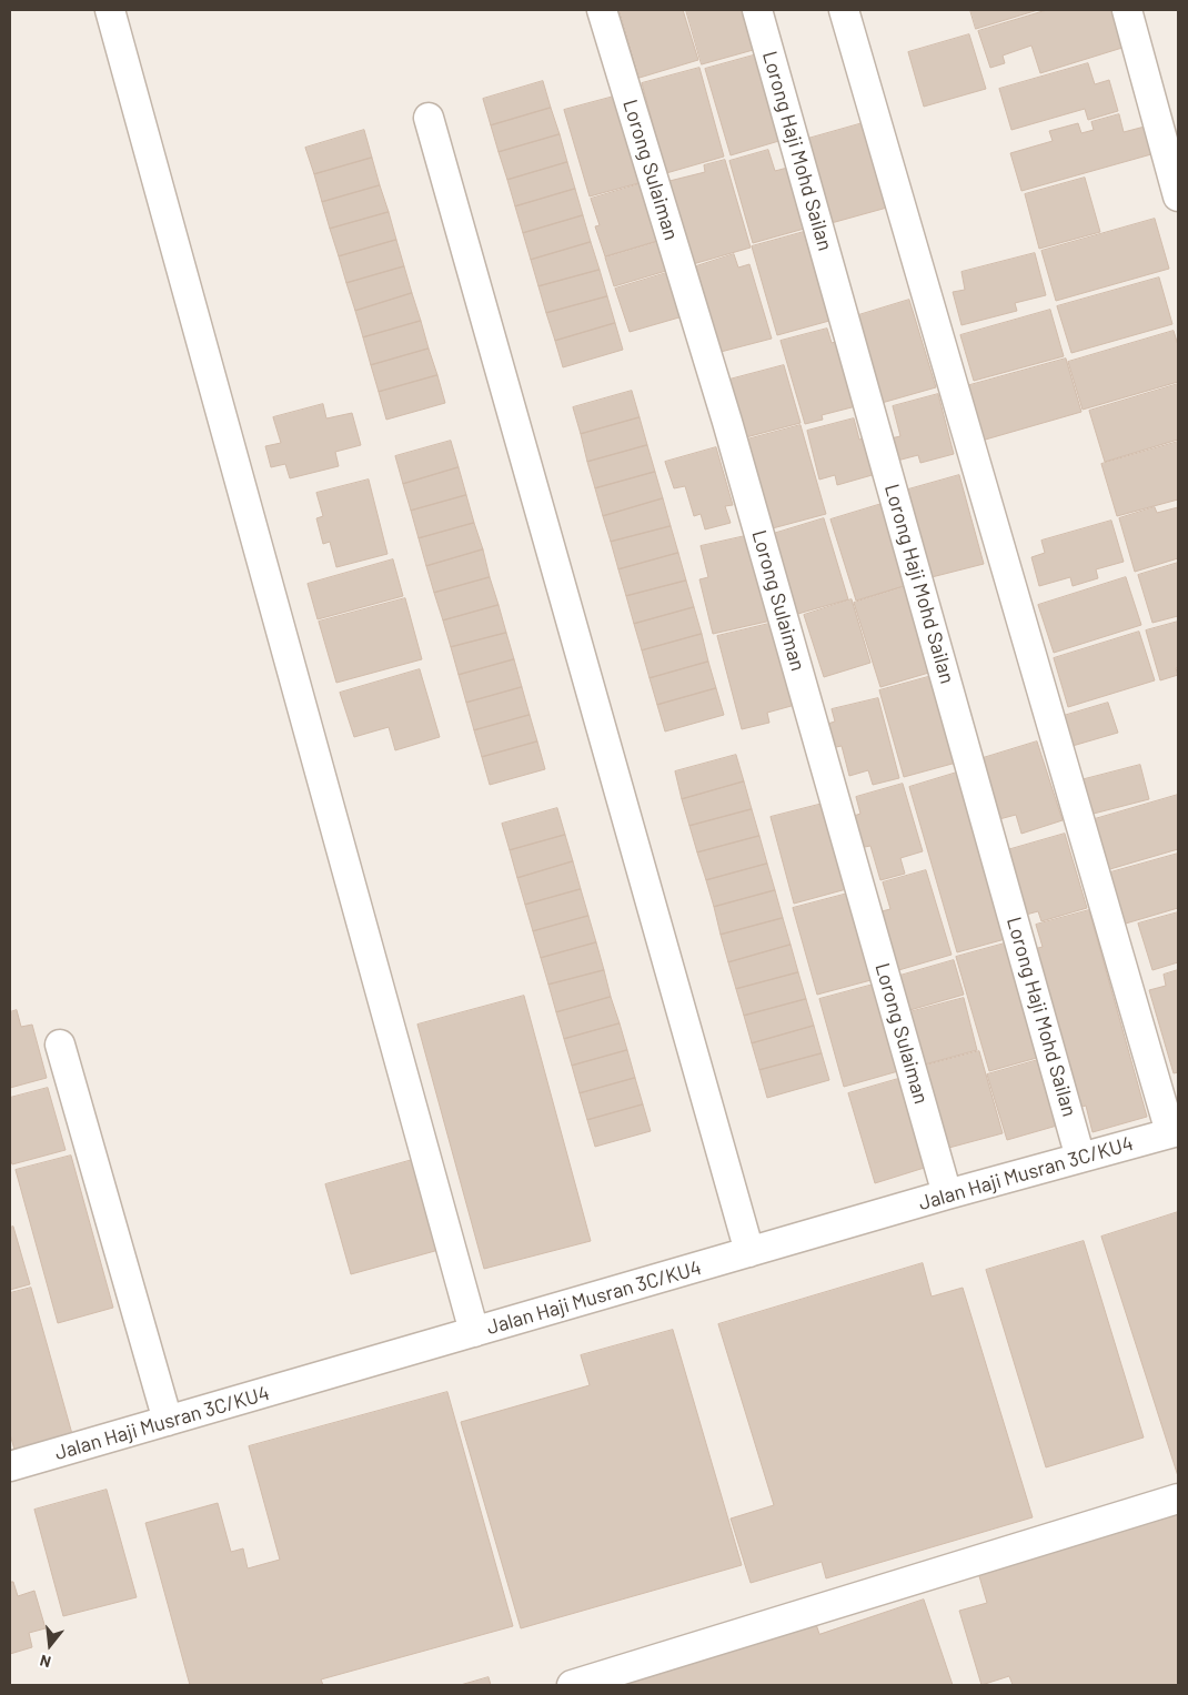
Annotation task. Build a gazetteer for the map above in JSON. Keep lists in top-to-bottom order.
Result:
{
  "streets": {
    "street": ["Lorong Haji Mohd Sailan", "Lorong Sulaiman", "Jalan Haji Musran 3C/KU4"]
  },
  "crossings": [
    ["Lorong Haji Mohd Sailan", "Jalan Haji Musran 3C/KU4"],
    ["Lorong Sulaiman", "Jalan Haji Musran 3C/KU4"]
  ],
  "north": "bottom"
}
